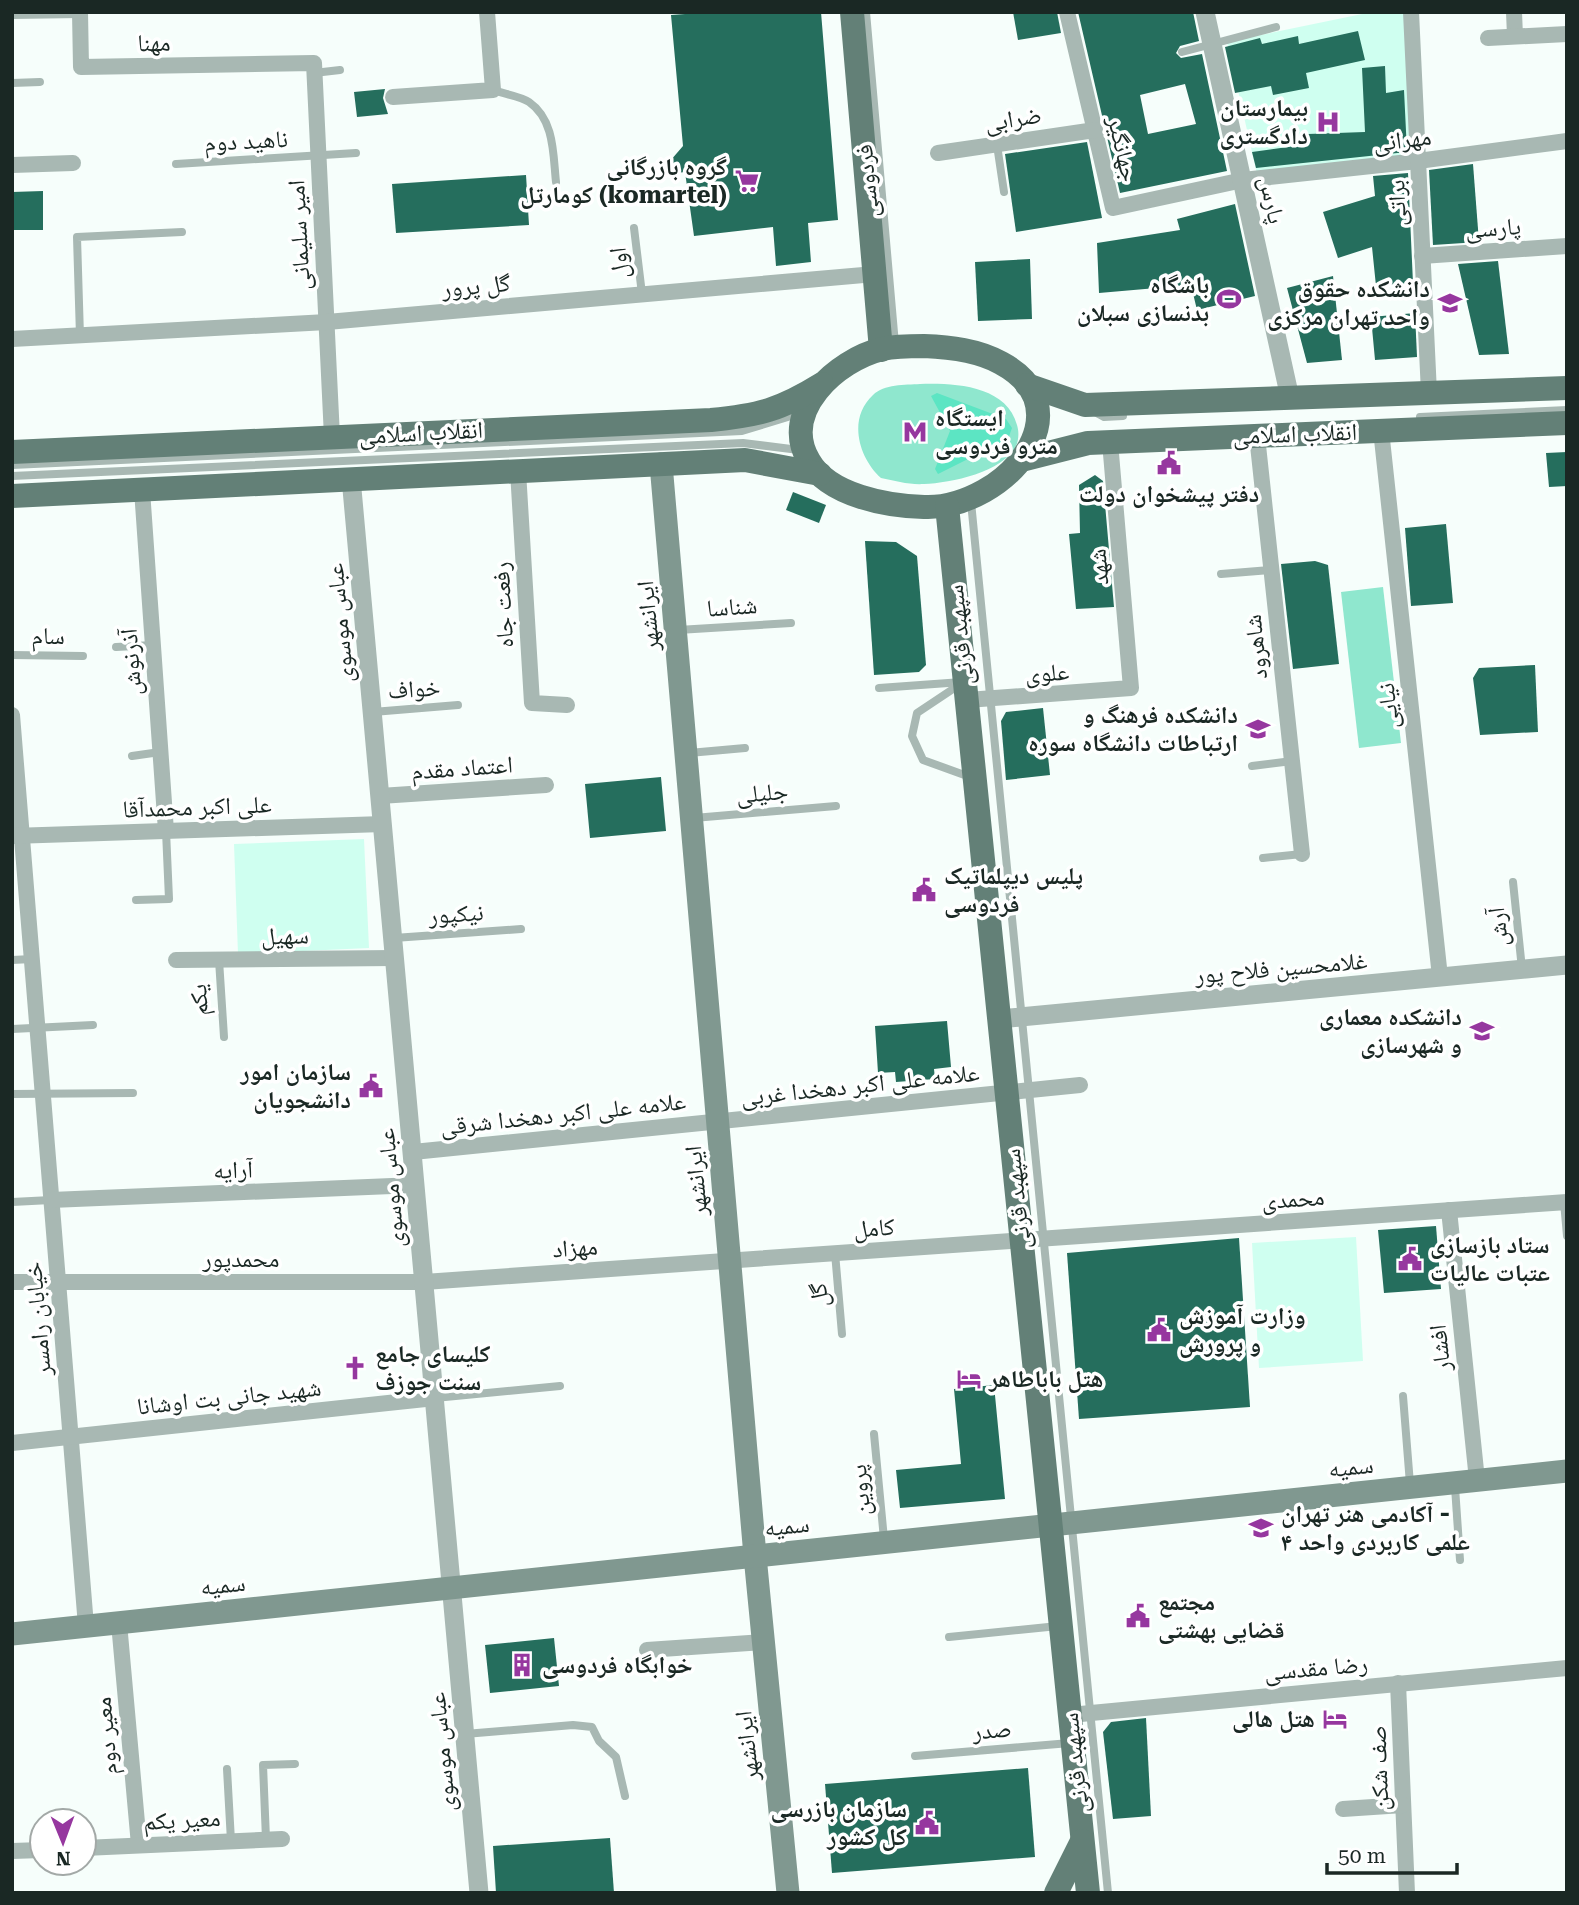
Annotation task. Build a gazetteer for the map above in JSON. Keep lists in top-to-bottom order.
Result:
{
  "streets": {
    "main road": [
      "فردوسی",
      "انقلاب اسلامی",
      "ایرانشهر",
      "سپهبد قرنی",
      "سمیه"
    ],
    "street": [
      "مهنا",
      "ضرابی",
      "مهرانی",
      "جهانگیر",
      "پارس",
      "براتی",
      "پارسی",
      "امیر سلیمانی",
      "گل پرور",
      "شهد",
      "رفعت جاه",
      "عباس موسوی",
      "شاهرود",
      "آذرنوش",
      "علوی",
      "نیایی",
      "اعتماد مقدم",
      "علی اکبر محمدآقا",
      "سهیل",
      "غلامحسین فلاح‌ پور",
      "علامه علی اکبر دهخدا غربی",
      "علامه علی اکبر دهخدا شرقی",
      "آرایه",
      "محمدی",
      "کامل",
      "مهزاد",
      "محمدپور",
      "خیابان رامسر",
      "افشار",
      "شهید جانی بت اوشانا",
      "رضا مقدسی",
      "معیر دوم",
      "صف شکن",
      "معیر یکم"
    ],
    "lane": [
      "ناهید دوم",
      "اول",
      "شناسا",
      "سام",
      "خواف",
      "جلیلی",
      "نیکپور",
      "آرش",
      "یکم",
      "گل",
      "پروین",
      "صدر"
    ]
  },
  "crossings": [
    ["مهنا", "امیر سلیمانی"],
    ["ضرابی", "جهانگیر"],
    ["مهرانی", "جهانگیر"],
    ["مهرانی", "پارس"],
    ["مهرانی", "براتی"],
    ["ناهید دوم", "امیر سلیمانی"],
    ["جهانگیر", "پارس"],
    ["فردوسی", "گل پرور"],
    ["فردوسی", "انقلاب اسلامی"],
    ["فردوسی", "سپهبد قرنی"],
    ["پارس", "انقلاب اسلامی"],
    ["براتی", "پارسی"],
    ["براتی", "انقلاب اسلامی"],
    ["امیر سلیمانی", "گل پرور"],
    ["امیر سلیمانی", "انقلاب اسلامی"],
    ["اول", "گل پرور"],
    ["انقلاب اسلامی", "شهد"],
    ["انقلاب اسلامی", "رفعت جاه"],
    ["انقلاب اسلامی", "ایرانشهر"],
    ["انقلاب اسلامی", "عباس موسوی"],
    ["انقلاب اسلامی", "سپهبد قرنی"],
    ["انقلاب اسلامی", "شاهرود"],
    ["انقلاب اسلامی", "آذرنوش"],
    ["انقلاب اسلامی", "نیایی"],
    ["شهد", "علوی"],
    ["شناسا", "ایرانشهر"],
    ["ایرانشهر", "جلیلی"],
    ["ایرانشهر", "علامه علی اکبر دهخدا غربی"],
    ["ایرانشهر", "علامه علی اکبر دهخدا شرقی"],
    ["ایرانشهر", "کامل"],
    ["ایرانشهر", "مهزاد"],
    ["ایرانشهر", "سمیه"],
    ["عباس موسوی", "خواف"],
    ["عباس موسوی", "اعتماد مقدم"],
    ["عباس موسوی", "علی اکبر محمدآقا"],
    ["عباس موسوی", "نیکپور"],
    ["عباس موسوی", "سهیل"],
    ["عباس موسوی", "علامه علی اکبر دهخدا شرقی"],
    ["عباس موسوی", "آرایه"],
    ["عباس موسوی", "مهزاد"],
    ["عباس موسوی", "محمدپور"],
    ["عباس موسوی", "شهید جانی بت اوشانا"],
    ["عباس موسوی", "سمیه"],
    ["سپهبد قرنی", "علوی"],
    ["سپهبد قرنی", "غلامحسین فلاح‌ پور"],
    ["سپهبد قرنی", "علامه علی اکبر دهخدا غربی"],
    ["سپهبد قرنی", "محمدی"],
    ["سپهبد قرنی", "کامل"],
    ["سپهبد قرنی", "سمیه"],
    ["سپهبد قرنی", "رضا مقدسی"],
    ["سپهبد قرنی", "صدر"],
    ["آذرنوش", "علی اکبر محمدآقا"],
    ["نیایی", "غلامحسین فلاح‌ پور"],
    ["علی اکبر محمدآقا", "خیابان رامسر"],
    ["نیکپور", "سهیل"],
    ["آرش", "غلامحسین فلاح‌ پور"],
    ["سهیل", "یکم"],
    ["علامه علی اکبر دهخدا غربی", "علامه علی اکبر دهخدا شرقی"],
    ["آرایه", "خیابان رامسر"],
    ["محمدی", "کامل"],
    ["محمدی", "افشار"],
    ["کامل", "مهزاد"],
    ["کامل", "گل"],
    ["مهزاد", "محمدپور"],
    ["محمدپور", "خیابان رامسر"],
    ["خیابان رامسر", "شهید جانی بت اوشانا"],
    ["خیابان رامسر", "سمیه"],
    ["افشار", "سمیه"],
    ["سمیه", "پروین"],
    ["سمیه", "معیر دوم"],
    ["رضا مقدسی", "صف شکن"],
    ["معیر دوم", "معیر یکم"]
  ],
  "places": {
    "hospital": ["بیمارستان دادگستری"],
    "supermarket": ["گروه بازرگانی کومارتل (komartel)"],
    "sports": ["باشگاه بدنسازی سبلان"],
    "school or university": [
      "دانشکده حقوق واحد تهران مرکزی",
      "دانشکده فرهنگ و ارتباطات دانشگاه سوره",
      "دانشکده معماری و شهرسازی",
      "آکادمی هنر تهران - علمی کاربردی واحد ۴"
    ],
    "metro station": ["ایستگاه مترو فردوسی"],
    "public building": [
      "دفتر پیشخوان دولت",
      "پلیس دیپلماتیک فردوسی",
      "سازمان امور دانشجویان",
      "ستاد بازسازی عتبات عالیات",
      "وزارت آموزش و پرورش",
      "مجتمع قضایی بهشتی",
      "سازمان بازرسی کل کشور"
    ],
    "church": ["کلیسای جامع سنت جوزف"],
    "hotel": ["هتل باباطاهر", "هتل هالی"],
    "building": ["خوابگاه فردوسی"]
  },
  "scale_bar": "50 m",
  "north": "bottom"
}
